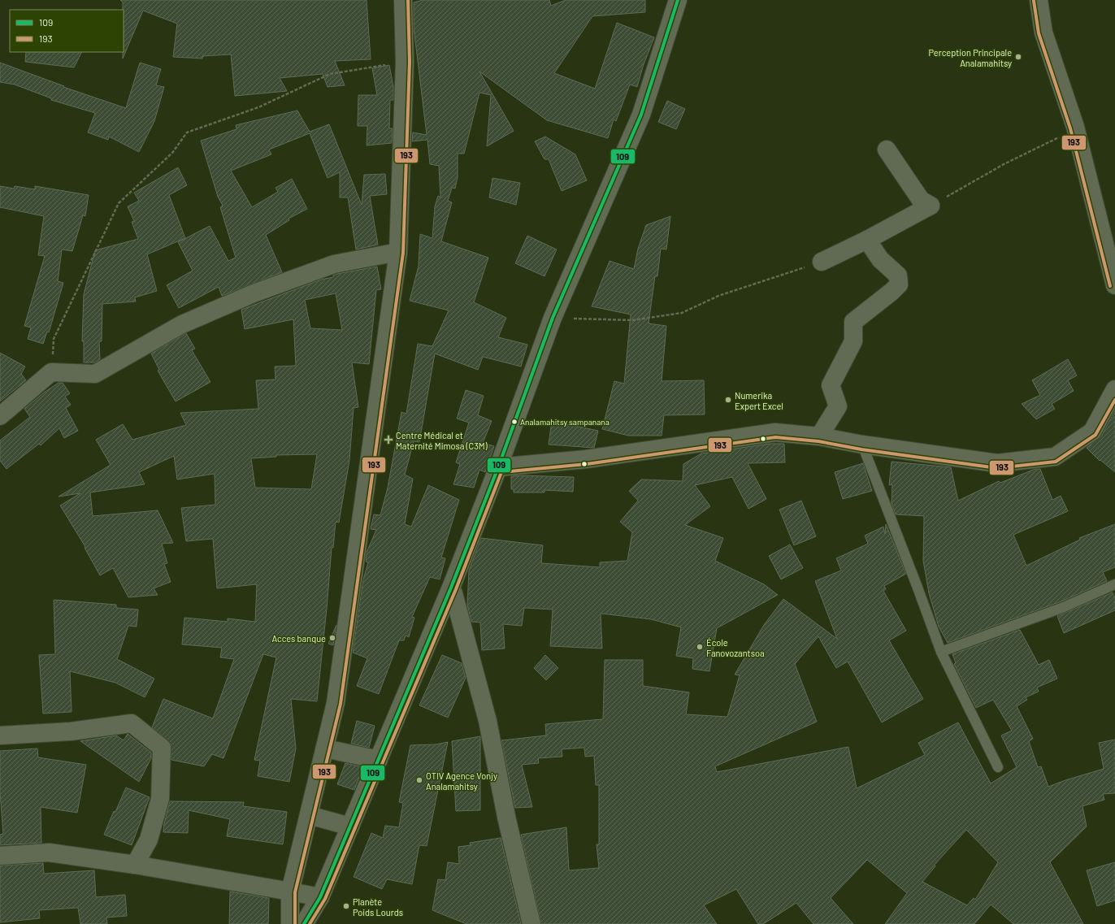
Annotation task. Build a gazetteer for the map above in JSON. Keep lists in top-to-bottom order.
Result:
{
  "places": {
    "other": [
      "Perception Principale Analamahitsy",
      "Numerika Expert Excel",
      "Analamahitsy sampanana",
      "Acces banque",
      "École Fanovozantsoa",
      "OTIV Agence Vonjy Analamahitsy",
      "Planète Poids Lourds"
    ],
    "health": ["Centre Médical et Maternité Mimosa (C3M)"]
  },
  "lines": ["transit line 109", "transit line 193"],
  "legend": ["109", "193"]
}
